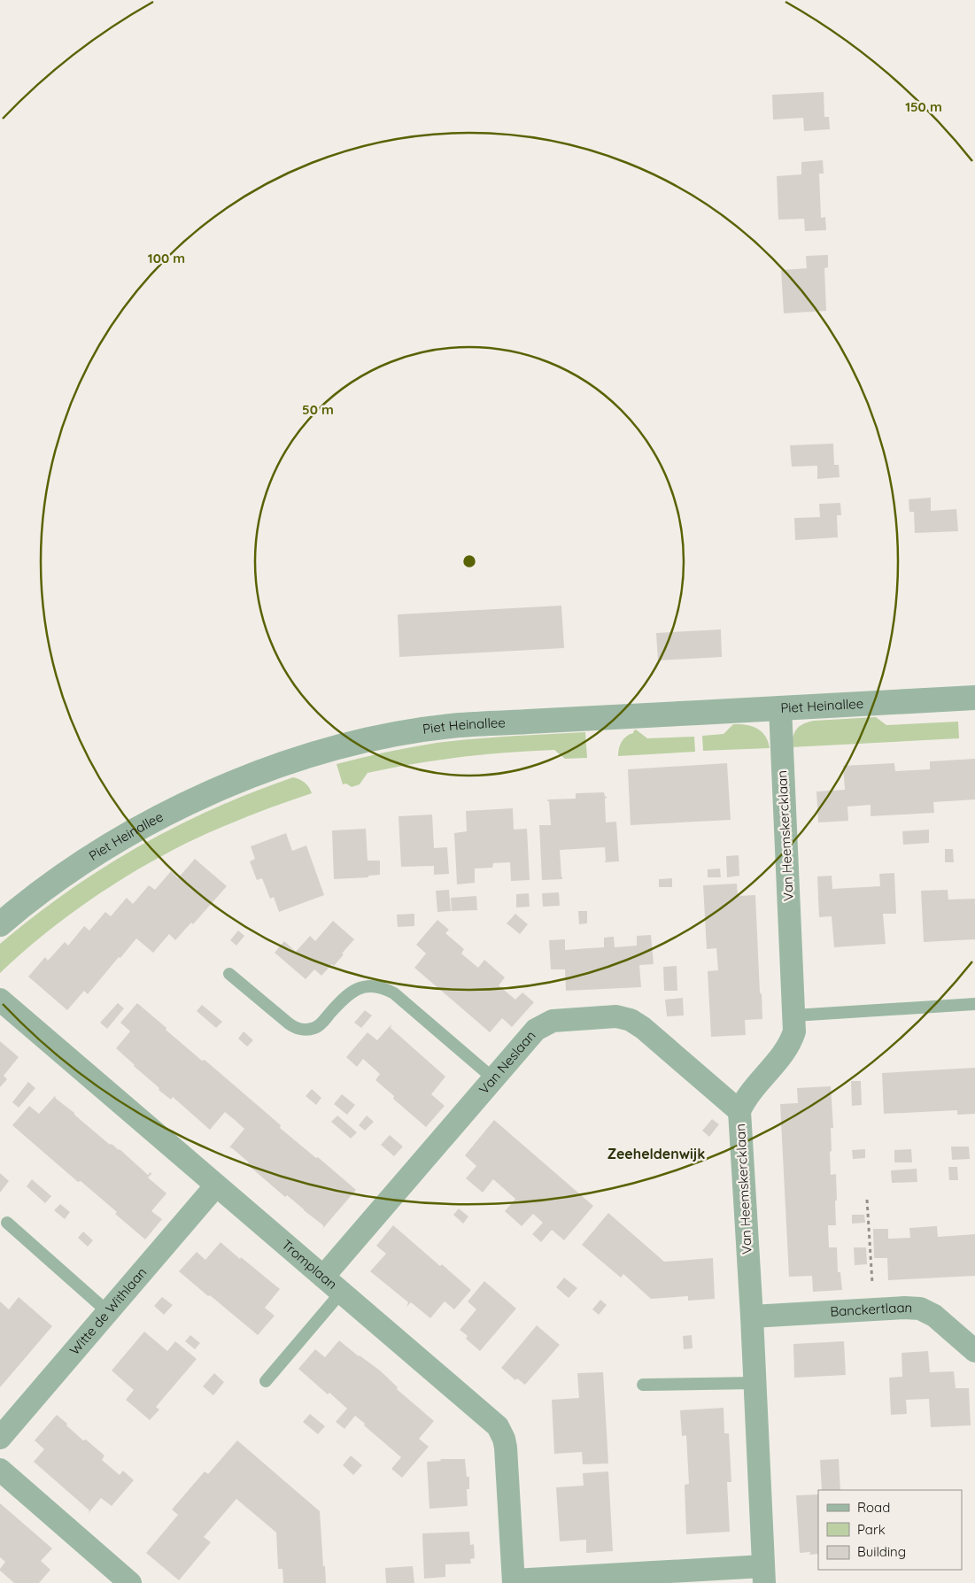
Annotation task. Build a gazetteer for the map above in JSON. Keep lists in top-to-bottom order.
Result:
{
  "streets": {
    "street": [
      "Piet Heinallee",
      "Van Heemskercklaan",
      "Van Neslaan",
      "Tromplaan",
      "Banckertlaan",
      "Witte de Withlaan"
    ]
  },
  "crossings": [
    ["Piet Heinallee", "Van Heemskercklaan"],
    ["Van Heemskercklaan", "Van Neslaan"],
    ["Van Heemskercklaan", "Banckertlaan"],
    ["Van Neslaan", "Tromplaan"],
    ["Tromplaan", "Witte de Withlaan"]
  ],
  "districts": ["Zeeheldenwijk"],
  "legend": ["Road", "Park", "Building"],
  "rings": ["150 m", "100 m", "50 m"]
}
